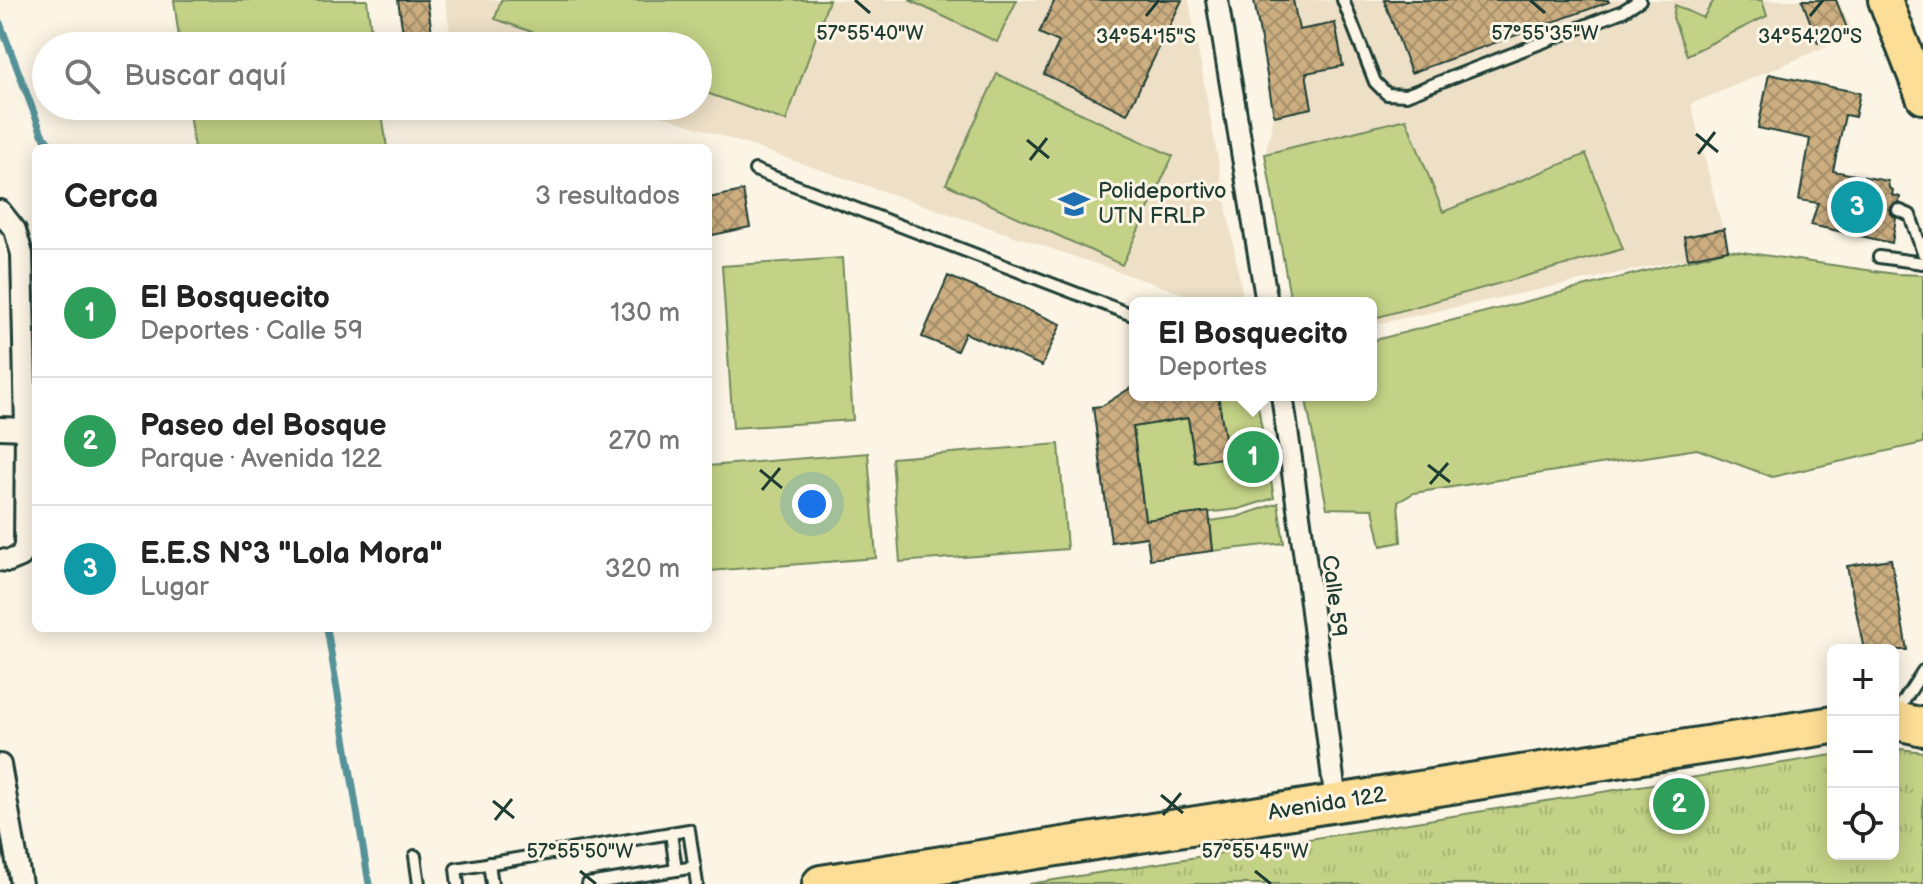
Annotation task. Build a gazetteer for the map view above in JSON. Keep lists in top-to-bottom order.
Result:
{
  "streets": {
    "highway": ["Avenida 122"],
    "street": ["Calle 59"]
  },
  "crossings": [
    ["Calle 59", "Avenida 122"]
  ],
  "places": {
    "school or university": ["Polideportivo UTN FRLP"]
  },
  "page": {
    "search": "Buscar aquí",
    "heading": ["Cerca", "3 resultados"],
    "pins": ["3", "1", "2"],
    "list": [
      {
        "mark": "1",
        "name": "El Bosquecito",
        "note": "Deportes · Calle 59",
        "value": "130 m"
      },
      {
        "mark": "2",
        "name": "Paseo del Bosque",
        "note": "Parque · Avenida 122",
        "value": "270 m"
      },
      {
        "mark": "3",
        "name": "E.E.S Nº3 \"Lola Mora\"",
        "note": "Lugar",
        "value": "320 m"
      }
    ],
    "popup": ["El Bosquecito", "Deportes"],
    "map_buttons": ["+", "−"]
  },
  "coordinates": [
    "57°55'40\"W",
    "57°55'35\"W",
    "34°54'15\"S",
    "34°54'20\"S",
    "57°55'50\"W",
    "57°55'45\"W"
  ]
}
